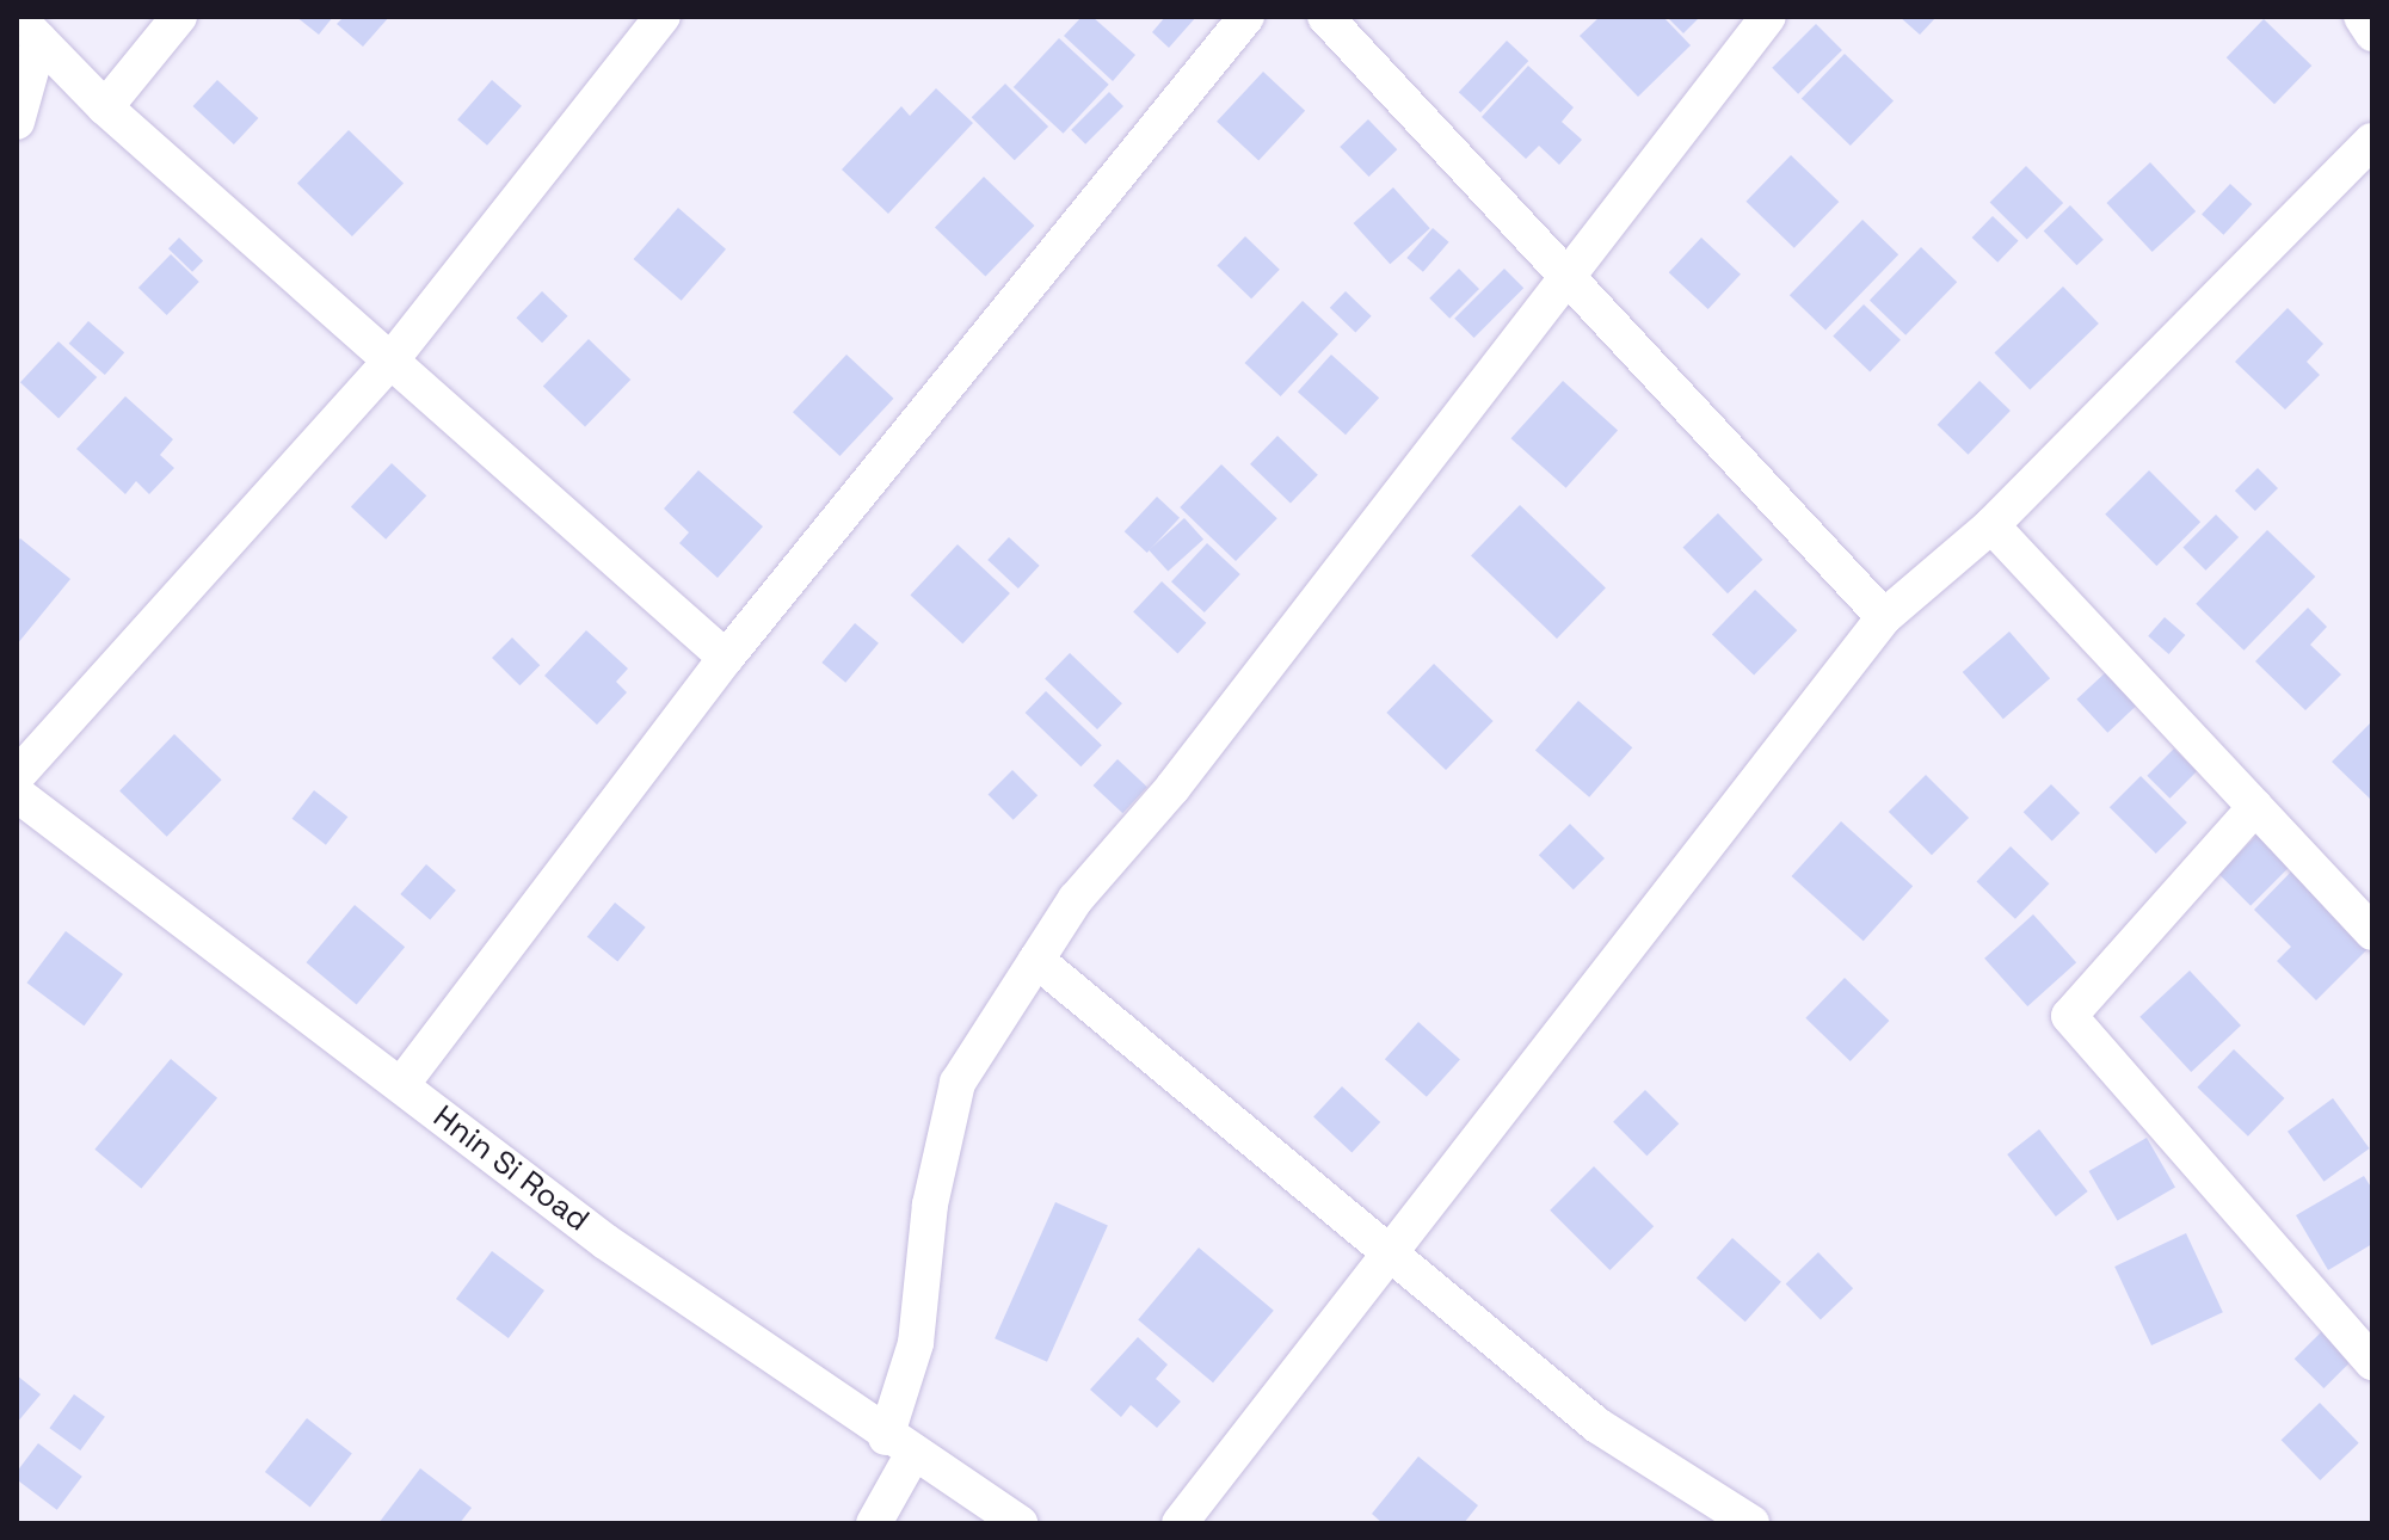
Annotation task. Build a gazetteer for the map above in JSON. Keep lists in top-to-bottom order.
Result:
{
  "streets": {
    "street": ["Hnin Si Road"]
  }
}
